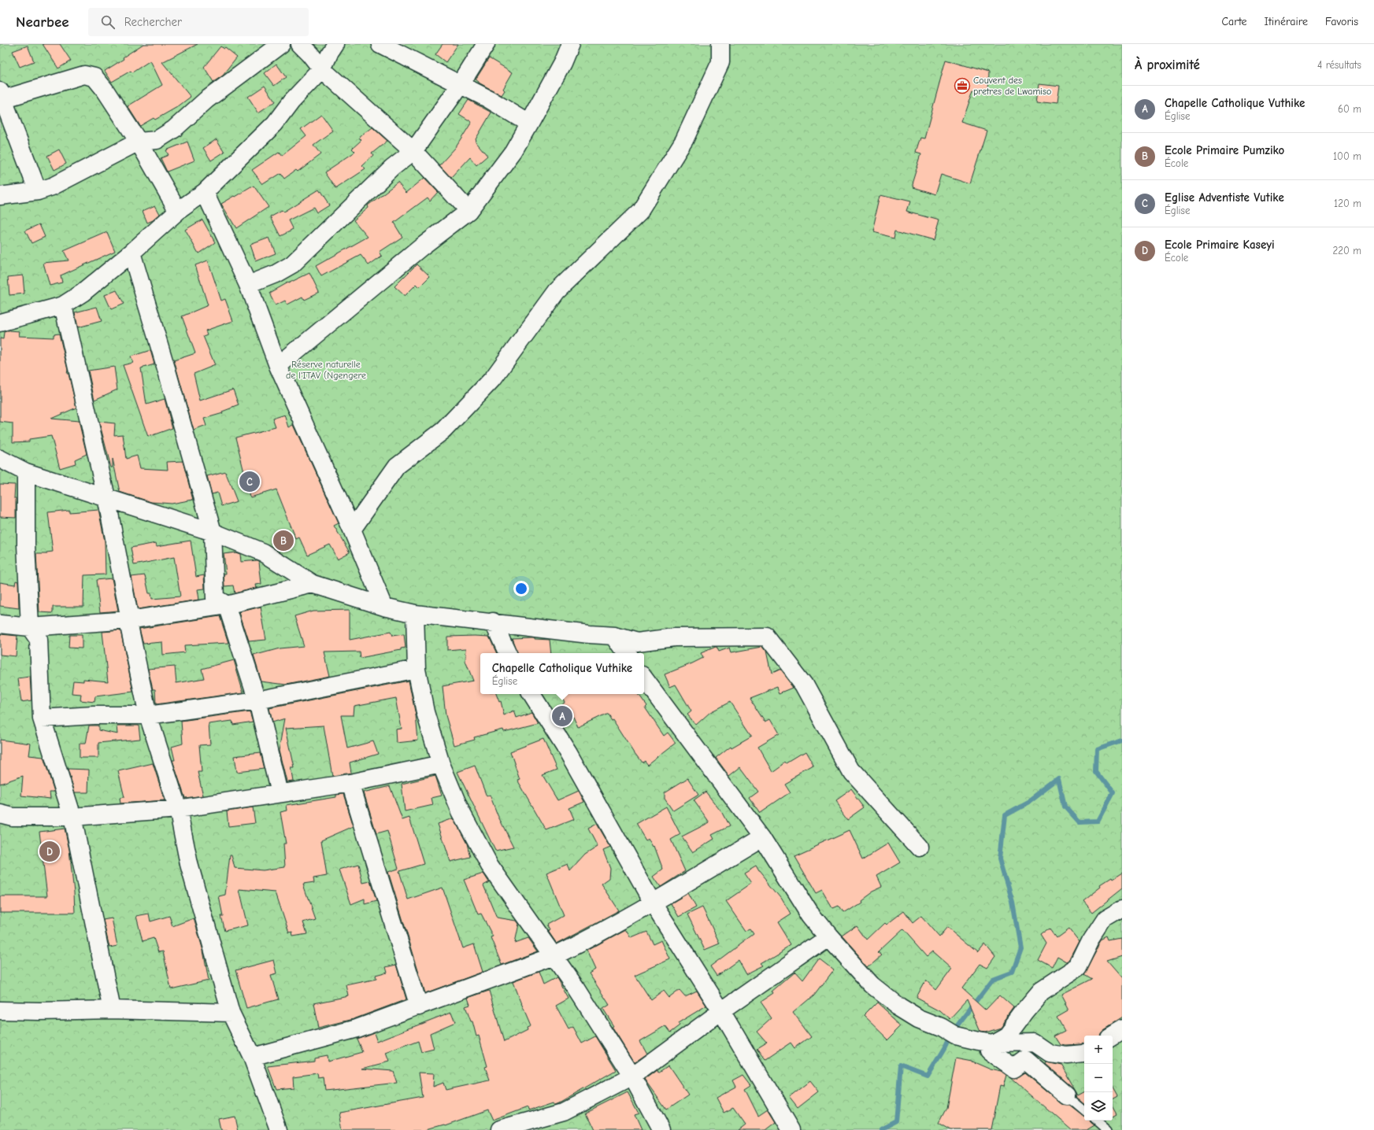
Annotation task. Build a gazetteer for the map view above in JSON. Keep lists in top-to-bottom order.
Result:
{
  "parks": ["Réserve naturelle de l'ITAV (Ngengere"],
  "places": {
    "office": ["Couvent des pretres de Lwamiso"]
  },
  "page": {
    "header": "Nearbee",
    "search": "Rechercher",
    "nav": ["Carte", "Itinéraire", "Favoris"],
    "heading": ["À proximité", "4 résultats"],
    "list": [
      {
        "mark": "A",
        "name": "Chapelle Catholique Vuthike",
        "note": "Église",
        "value": "60 m"
      },
      {
        "mark": "B",
        "name": "Ecole Primaire Pumziko",
        "note": "École",
        "value": "100 m"
      },
      {
        "mark": "C",
        "name": "Eglise Adventiste Vutike",
        "note": "Église",
        "value": "120 m"
      },
      {
        "mark": "D",
        "name": "Ecole Primaire Kaseyi",
        "note": "École",
        "value": "220 m"
      }
    ],
    "pins": [
      "C",
      "B",
      "A",
      "D"
    ],
    "popup": ["Chapelle Catholique Vuthike", "Église"],
    "map_buttons": ["+", "−"]
  }
}
